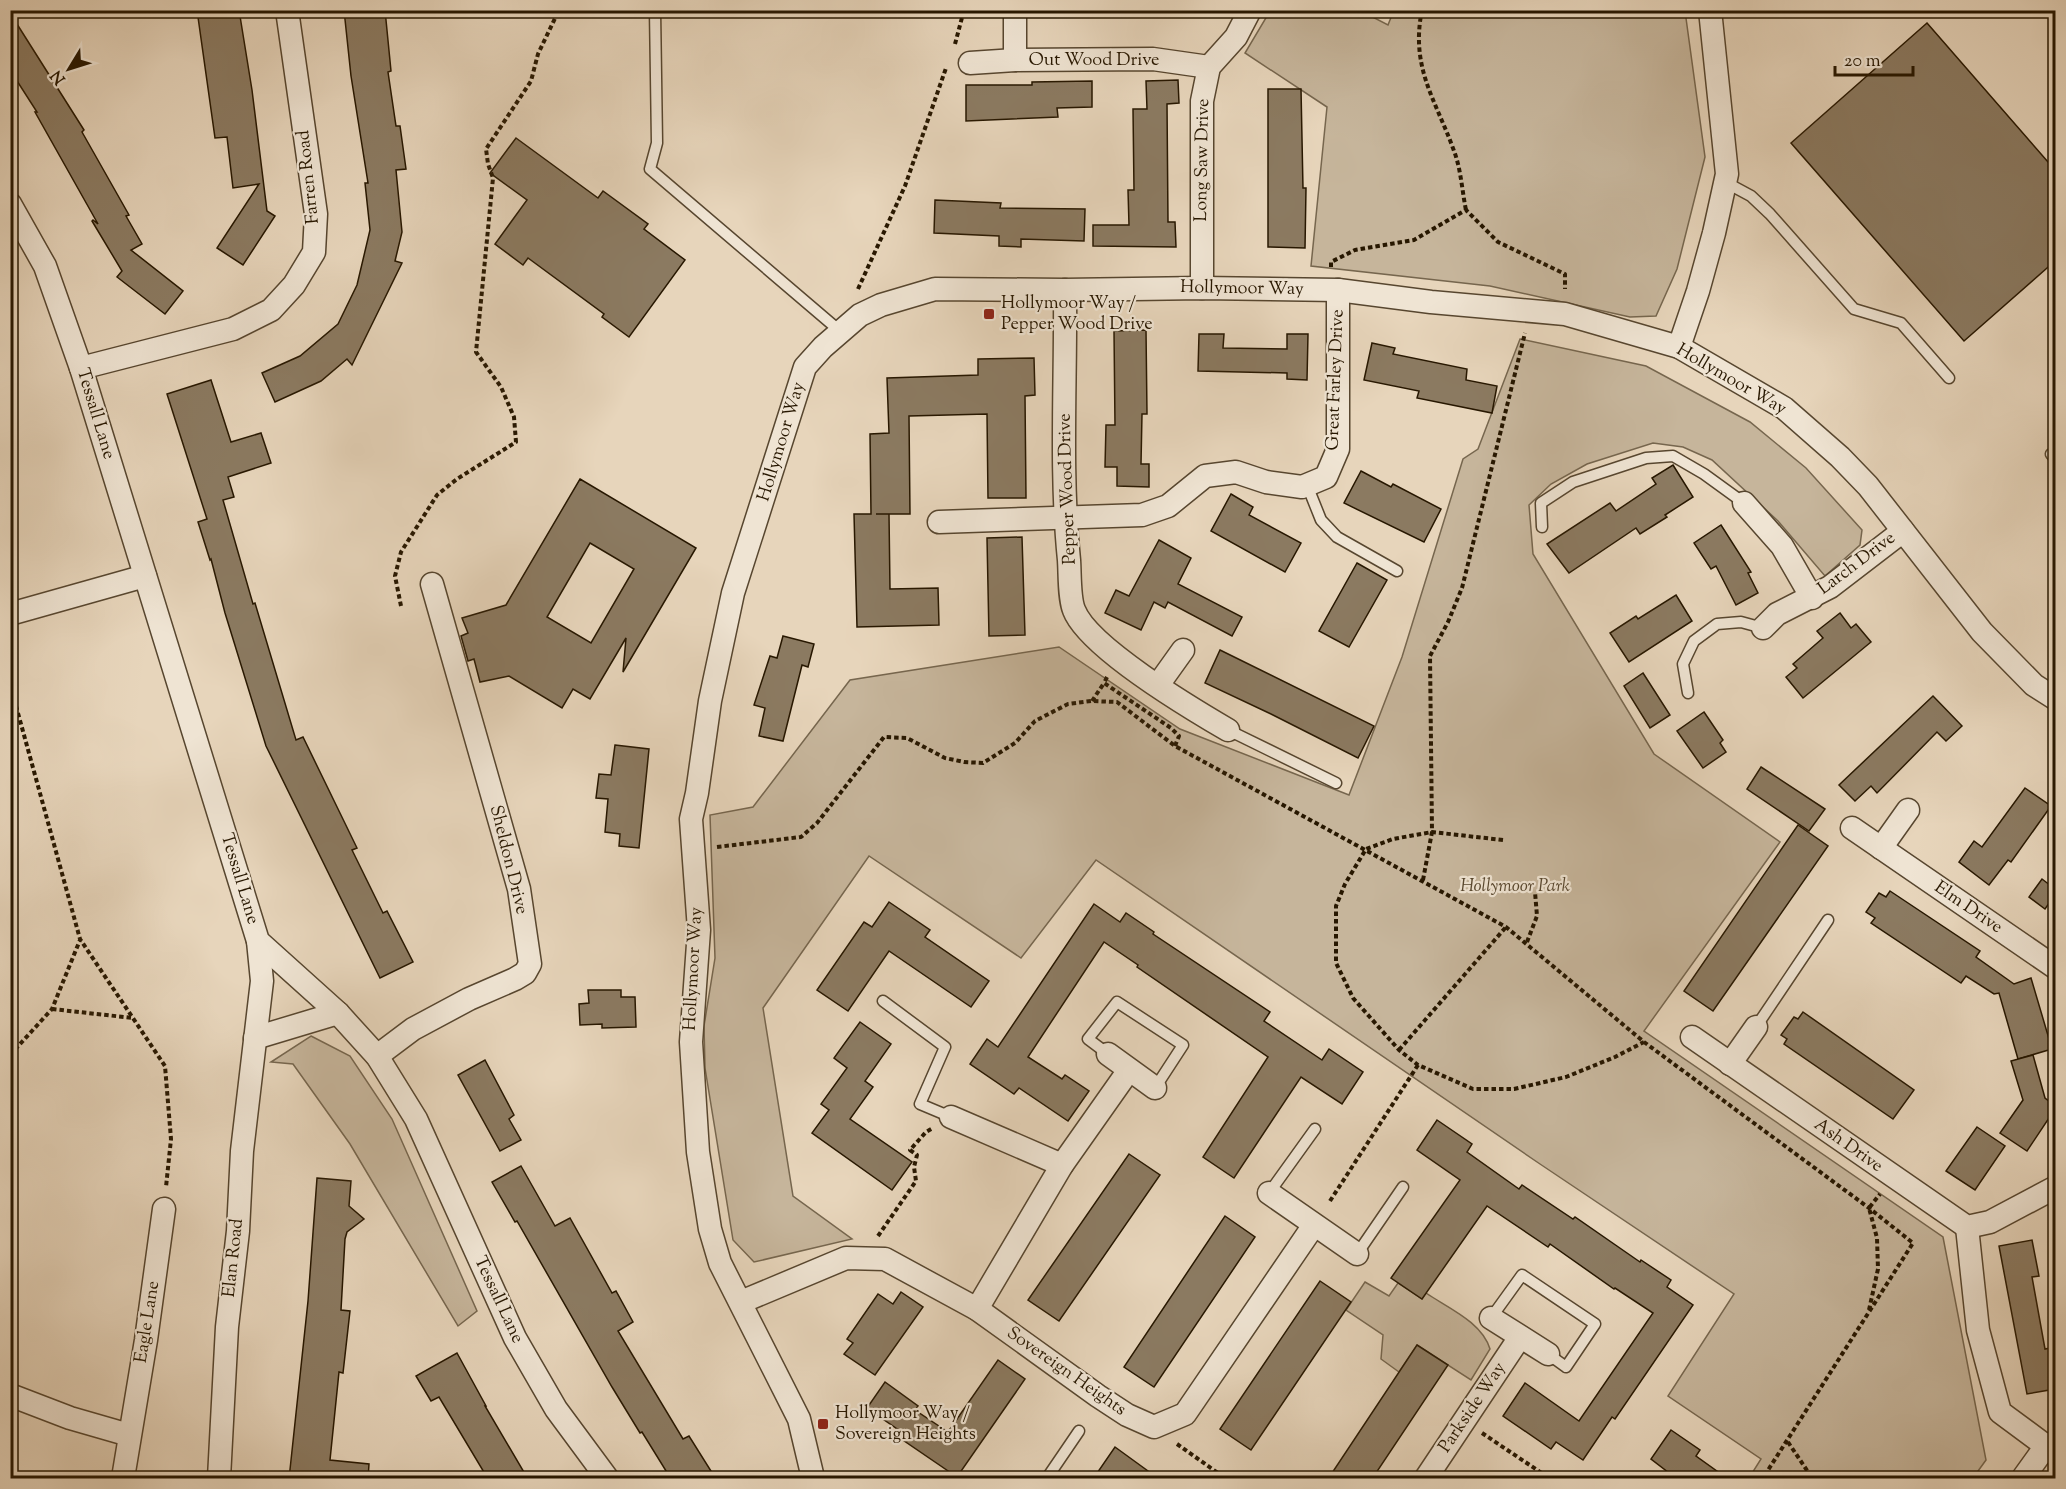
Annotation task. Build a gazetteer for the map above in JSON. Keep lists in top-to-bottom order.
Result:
{
  "streets": {
    "street": [
      "Out Wood Drive",
      "Long Saw Drive",
      "Farren Road",
      "Hollymoor Way",
      "Great Farley Drive",
      "Tessall Lane",
      "Pepper Wood Drive",
      "Larch Drive",
      "Sheldon Drive",
      "Elm Drive",
      "Ash Drive",
      "Elan Road",
      "Eagle Lane",
      "Sovereign Heights",
      "Parkside Way"
    ]
  },
  "crossings": [
    ["Out Wood Drive", "Long Saw Drive"],
    ["Long Saw Drive", "Hollymoor Way"],
    ["Farren Road", "Tessall Lane"],
    ["Hollymoor Way", "Great Farley Drive"],
    ["Hollymoor Way", "Pepper Wood Drive"],
    ["Hollymoor Way", "Larch Drive"],
    ["Hollymoor Way", "Sovereign Heights"],
    ["Tessall Lane", "Sheldon Drive"],
    ["Tessall Lane", "Elan Road"]
  ],
  "parks": ["Hollymoor Park"],
  "places": {
    "transit": ["Hollymoor Way / Pepper Wood Drive", "Hollymoor Way / Sovereign Heights"]
  },
  "scale_bar": "20 m",
  "north": "bottom left"
}
